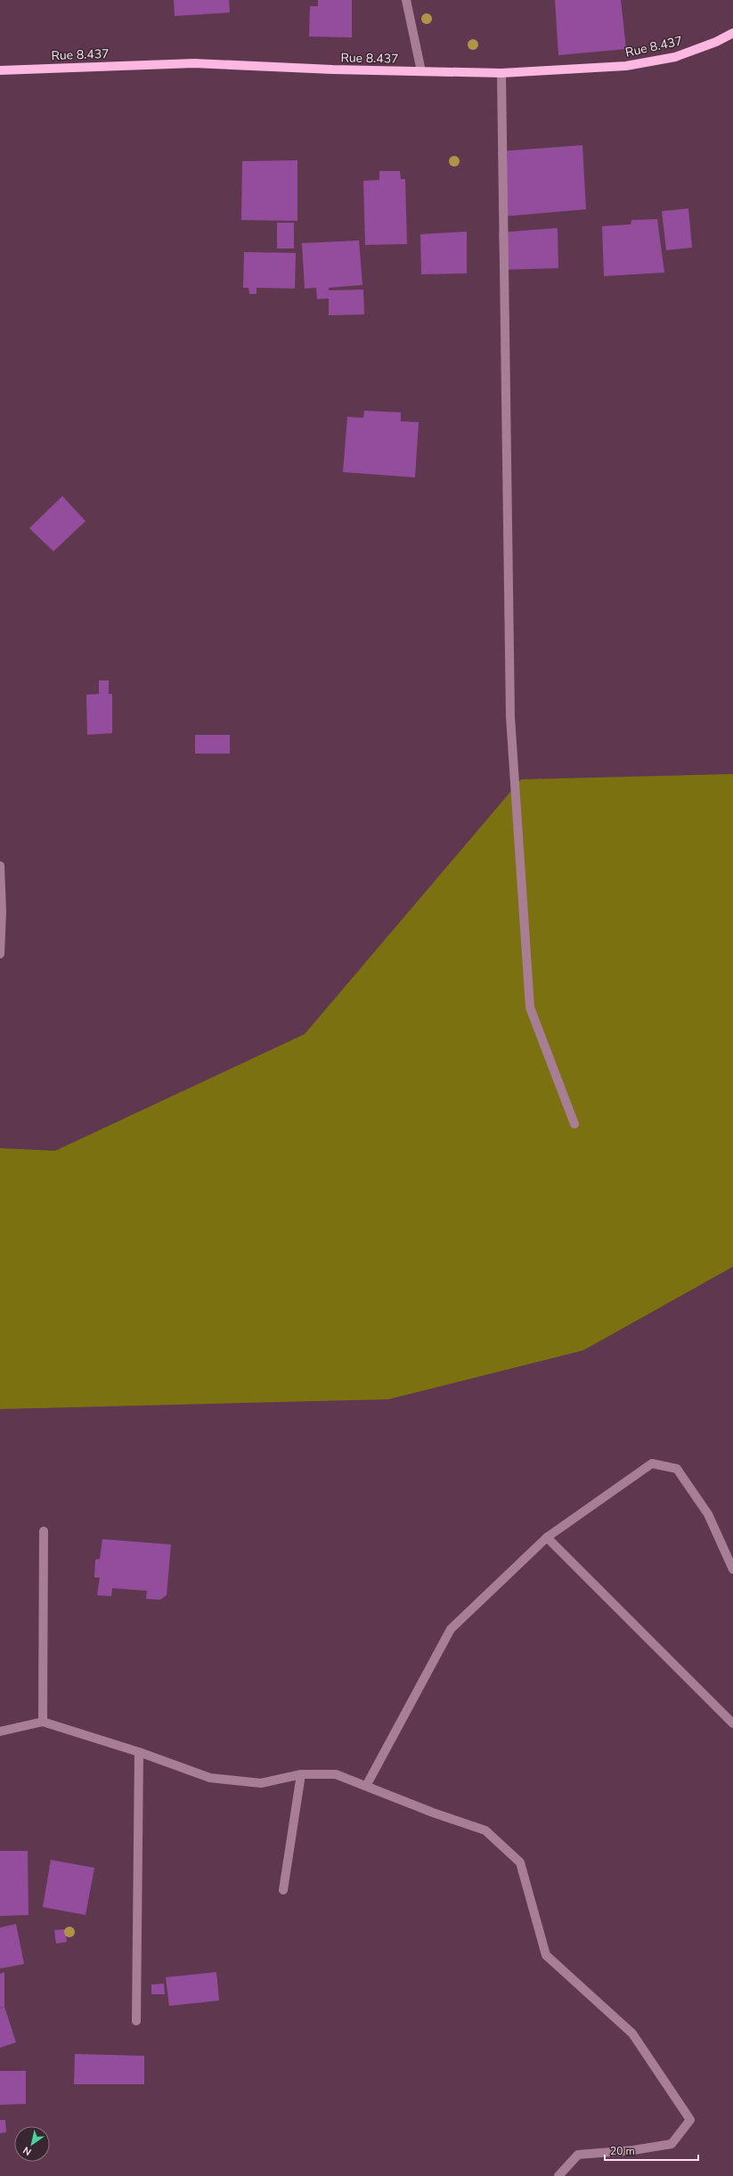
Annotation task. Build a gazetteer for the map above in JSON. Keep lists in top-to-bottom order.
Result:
{
  "streets": {
    "main road": ["Rue 8.437"]
  },
  "scale_bar": "20 m",
  "north": "bottom left"
}
